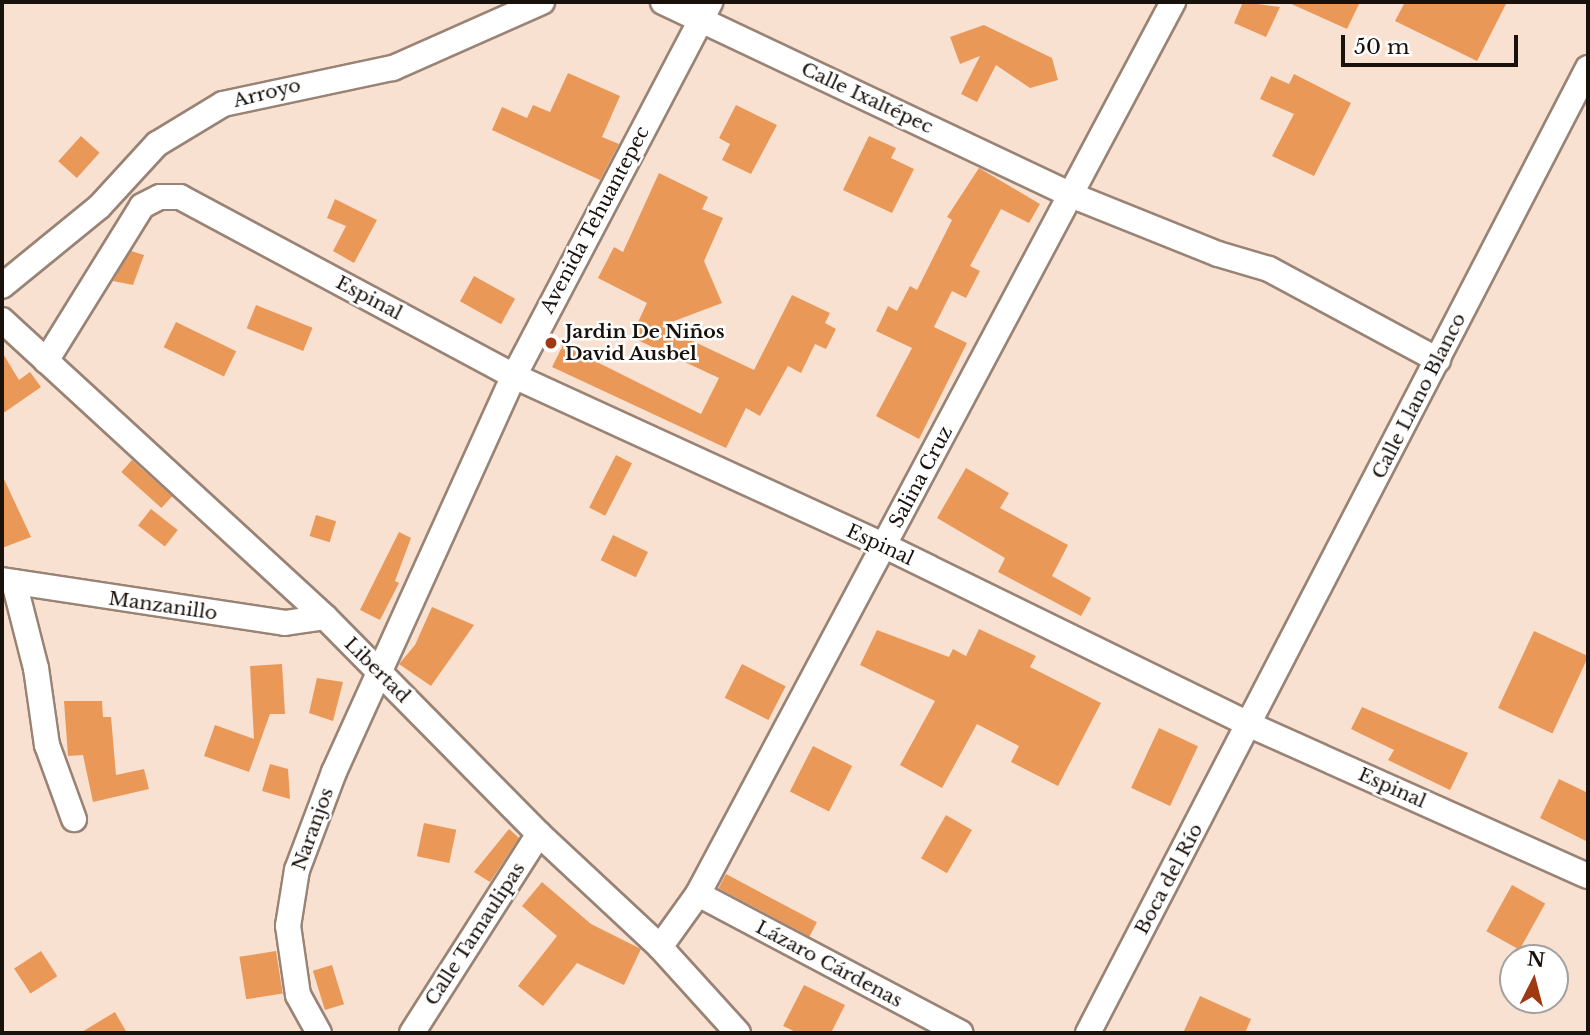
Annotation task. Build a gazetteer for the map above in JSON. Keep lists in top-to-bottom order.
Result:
{
  "streets": {
    "street": [
      "Arroyo",
      "Calle Ixaltépec",
      "Avenida Tehuantepec",
      "Espinal",
      "Calle Llano Blanco",
      "Salina Cruz",
      "Manzanillo",
      "Libertad",
      "Naranjos",
      "Boca del Río",
      "Calle Tamaulipas",
      "Lázaro Cárdenas"
    ]
  },
  "crossings": [
    ["Calle Ixaltépec", "Avenida Tehuantepec"],
    ["Calle Ixaltépec", "Calle Llano Blanco"],
    ["Calle Ixaltépec", "Salina Cruz"],
    ["Avenida Tehuantepec", "Espinal"],
    ["Avenida Tehuantepec", "Libertad"],
    ["Avenida Tehuantepec", "Naranjos"],
    ["Espinal", "Calle Llano Blanco"],
    ["Espinal", "Salina Cruz"],
    ["Espinal", "Libertad"],
    ["Espinal", "Boca del Río"],
    ["Calle Llano Blanco", "Boca del Río"],
    ["Salina Cruz", "Libertad"],
    ["Salina Cruz", "Lázaro Cárdenas"],
    ["Manzanillo", "Libertad"],
    ["Libertad", "Naranjos"],
    ["Libertad", "Calle Tamaulipas"]
  ],
  "places": ["Jardin De Niños David Ausbel"],
  "scale_bar": "50 m",
  "north": "top"
}
